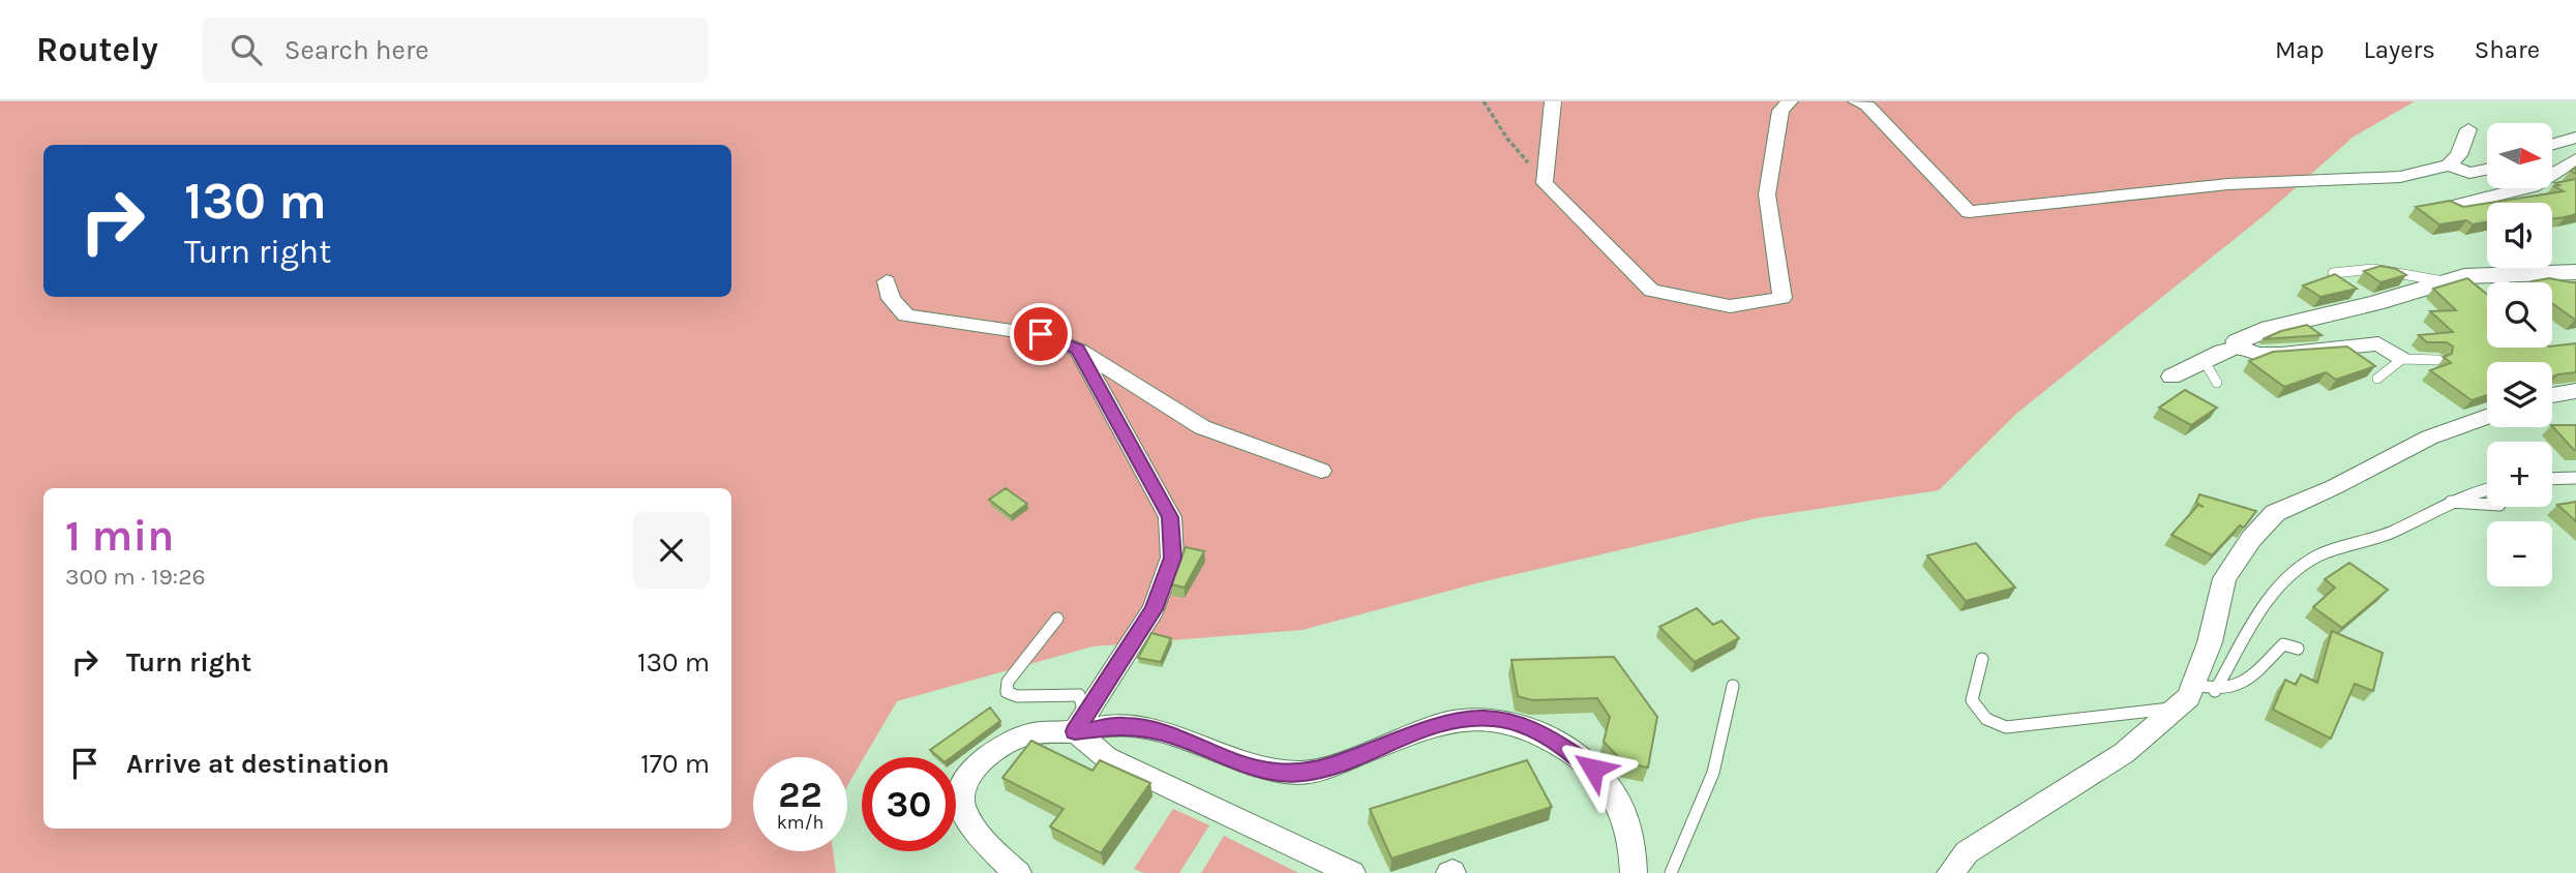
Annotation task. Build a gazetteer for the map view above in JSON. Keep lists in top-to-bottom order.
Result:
{
  "north": "right",
  "page": {
    "header": "Routely",
    "search": "Search here",
    "nav": ["Map", "Layers", "Share"],
    "map_buttons": ["+", "−"],
    "turn": ["130 m", "Turn right"],
    "heading": ["1 min", "300 m · 19:26"],
    "list": [
      {
        "name": "Turn right",
        "value": "130 m"
      },
      {
        "name": "Arrive at destination",
        "value": "170 m"
      }
    ],
    "speed": "22 km/h",
    "limit": "30"
  }
}
